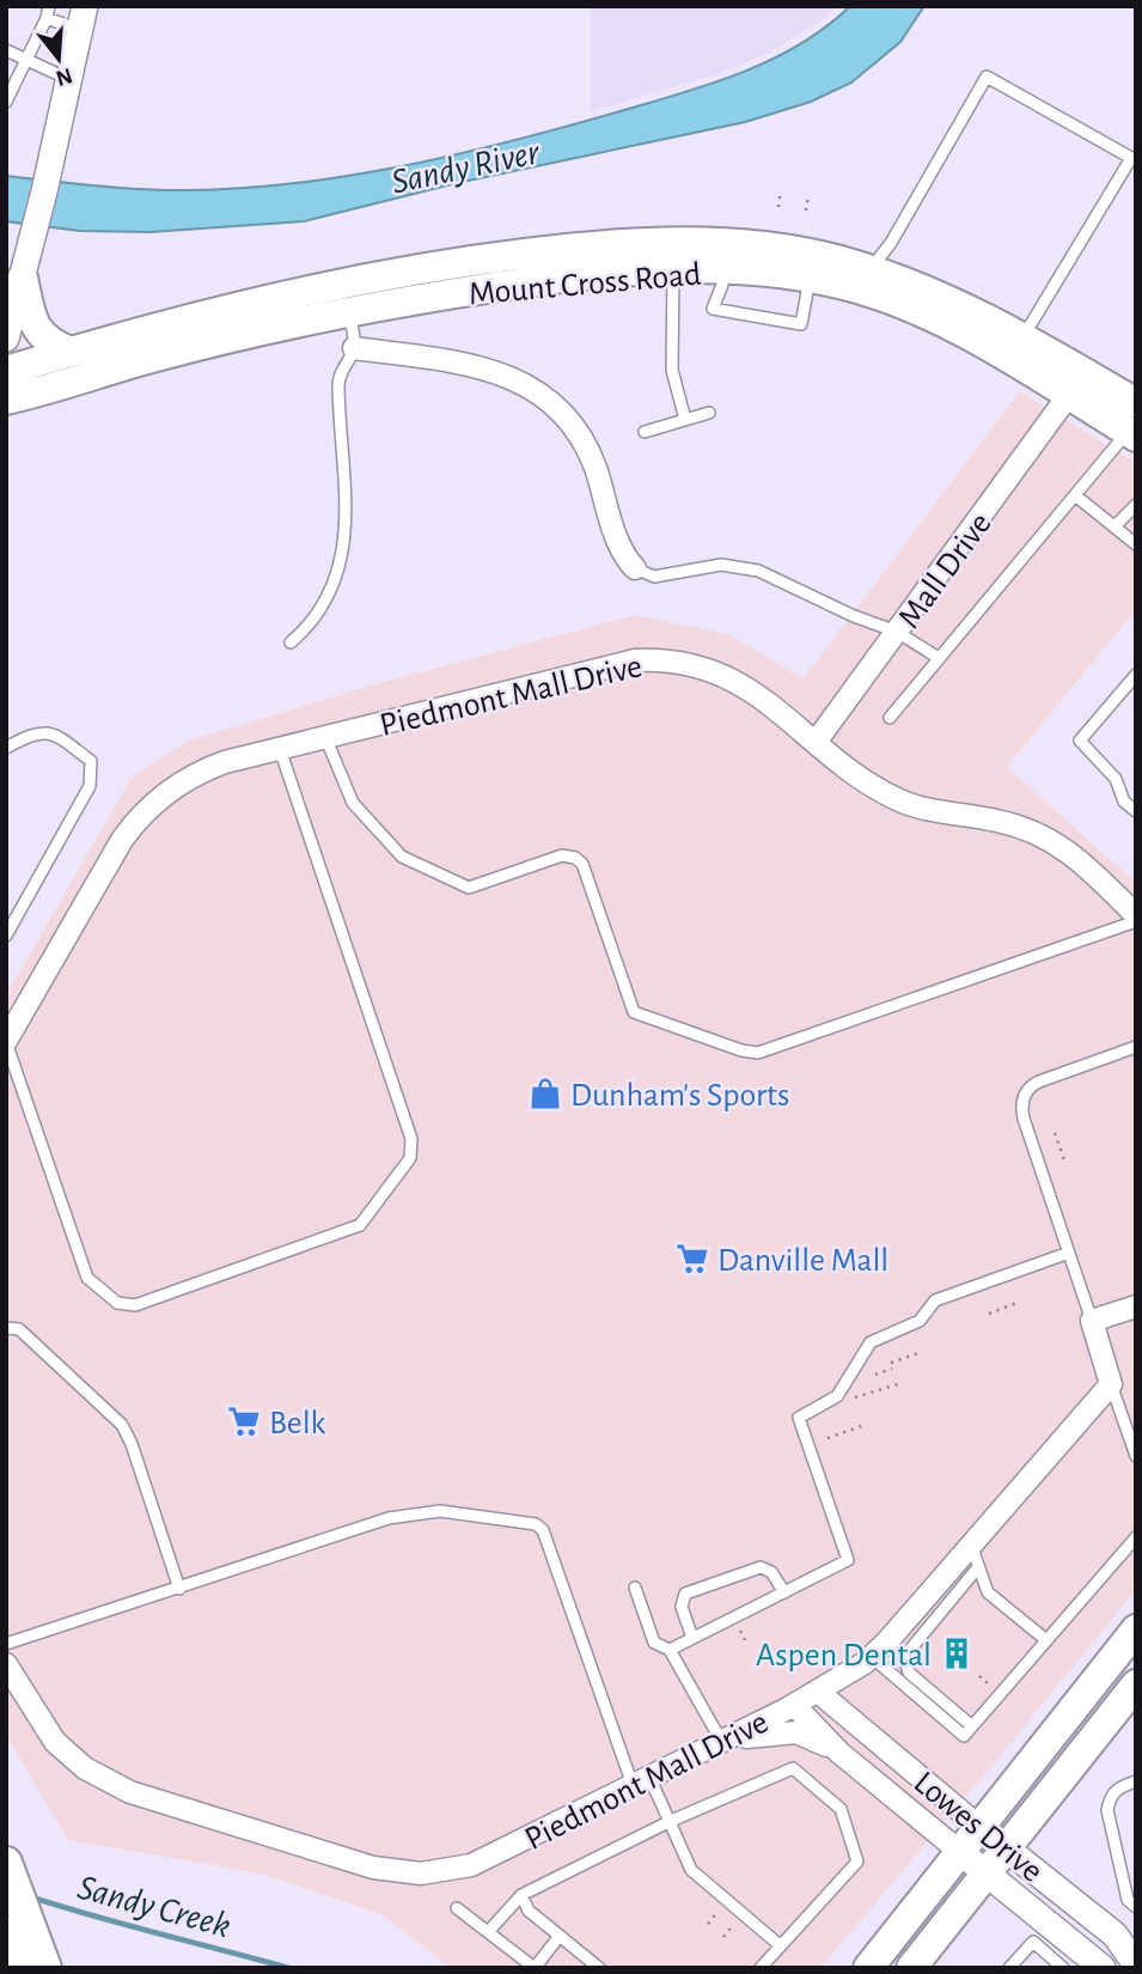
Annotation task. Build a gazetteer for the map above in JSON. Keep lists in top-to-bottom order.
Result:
{
  "streets": {
    "main road": ["Mount Cross Road"],
    "street": ["Mall Drive", "Piedmont Mall Drive", "Lowes Drive"]
  },
  "crossings": [
    ["Mount Cross Road", "Mall Drive"],
    ["Mall Drive", "Piedmont Mall Drive"],
    ["Piedmont Mall Drive", "Lowes Drive"]
  ],
  "water": ["Sandy River", "Sandy Creek"],
  "places": {
    "shop": ["Dunham's Sports"],
    "supermarket": ["Danville Mall", "Belk"],
    "building": ["Aspen Dental"]
  },
  "north": "bottom"
}
